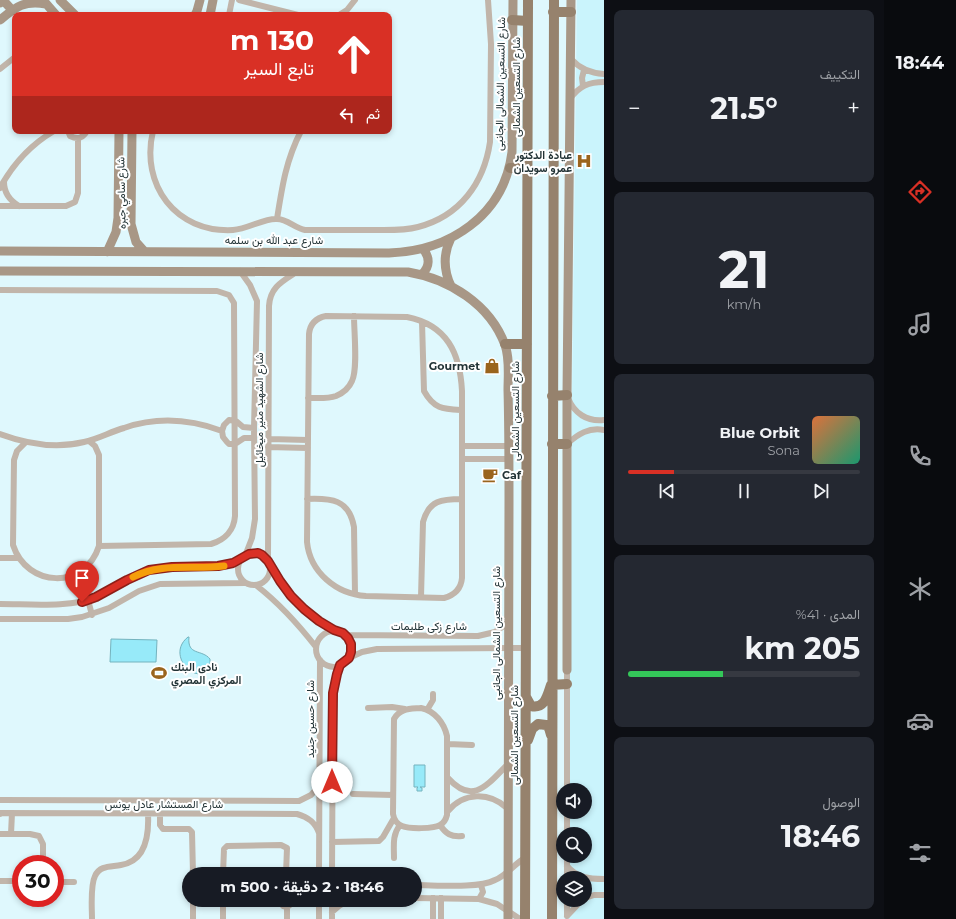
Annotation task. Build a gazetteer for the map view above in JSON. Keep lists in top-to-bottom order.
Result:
{
  "streets": {
    "main road": [
      "شارع التسعين الشمالى الجانبى",
      "شارع التسعين الشمالى",
      "شارع سامي جبره",
      "شارع عبد الله بن سلمه"
    ],
    "street": [
      "شارع الشهيد منير ميخائيل",
      "شارع زكى طليمات",
      "شارع حسين جنيد",
      "شارع المستشار عادل يونس"
    ]
  },
  "crossings": [
    ["شارع التسعين الشمالى الجانبى", "شارع عبد الله بن سلمه"],
    ["شارع التسعين الشمالى الجانبى", "شارع زكى طليمات"],
    ["شارع التسعين الشمالى", "شارع زكى طليمات"],
    ["شارع سامي جبره", "شارع عبد الله بن سلمه"],
    ["شارع زكى طليمات", "شارع حسين جنيد"],
    ["شارع حسين جنيد", "شارع المستشار عادل يونس"]
  ],
  "places": {
    "hospital": ["عيادة الدكتور عمرو سويدان"],
    "shop": ["Gourmet"],
    "cafe": ["Caf"],
    "sports": ["نادي البنك المركزي المصري"]
  },
  "page": {
    "tabs": "18:44",
    "tile": [
      "التكييف",
      ["21", "km/h"],
      ["المدى · 41%", "205 km"],
      ["الوصول", "18:46"]
    ],
    "turn": ["130 m", "تابع السير"],
    "heat": ["−", "21.5°", "+"],
    "then": "ثم",
    "song": ["Blue Orbit", "Sona"],
    "limit": "30",
    "trip": "18:46 · 2 دقيقة · 500 m"
  }
}
